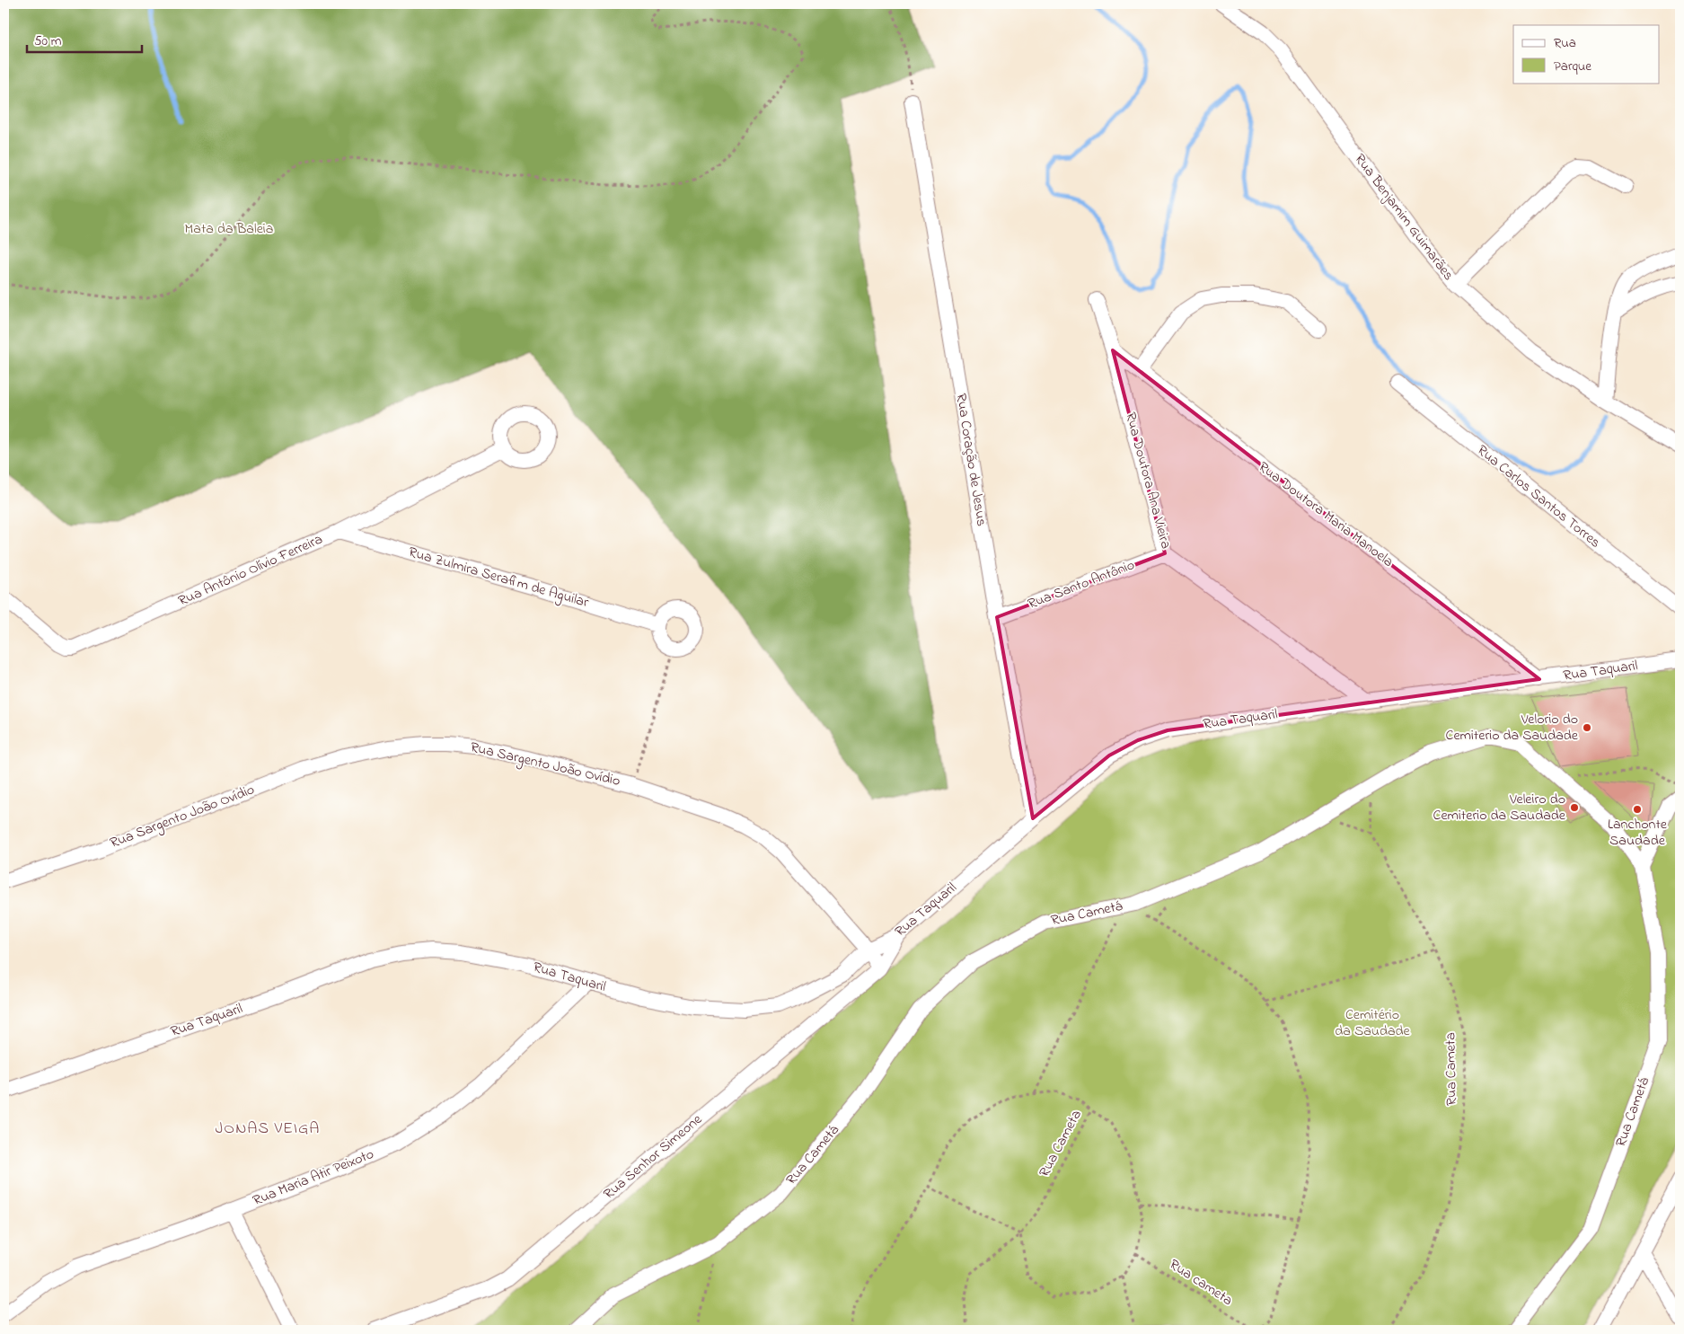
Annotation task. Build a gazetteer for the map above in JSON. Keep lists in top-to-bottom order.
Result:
{
  "streets": {
    "street": [
      "Rua Benjamim Guimarães",
      "Rua Coração de Jesus",
      "Rua Doutora Ana Vieira",
      "Rua Carlos Santos Torres",
      "Rua Doutora Maria Manoela",
      "Rua Antônio Olívio Ferreira",
      "Rua Zulmira Serafim de Aguilar",
      "Rua Santo Antônio",
      "Rua Taquaril",
      "Rua Sargento João Ovídio",
      "Rua Cametá",
      "Rua Senhor Simeone",
      "Rua Maria Atir Peixoto"
    ],
    "path": ["Rua Cameta", "Rua cameta"]
  },
  "crossings": [
    ["Rua Coração de Jesus", "Rua Santo Antônio"],
    ["Rua Coração de Jesus", "Rua Taquaril"],
    ["Rua Doutora Ana Vieira", "Rua Doutora Maria Manoela"],
    ["Rua Doutora Ana Vieira", "Rua Santo Antônio"],
    ["Rua Doutora Ana Vieira", "Rua Taquaril"],
    ["Rua Doutora Maria Manoela", "Rua Taquaril"],
    ["Rua Antônio Olívio Ferreira", "Rua Zulmira Serafim de Aguilar"],
    ["Rua Taquaril", "Rua Sargento João Ovídio"],
    ["Rua Taquaril", "Rua Senhor Simeone"],
    ["Rua Taquaril", "Rua Maria Atir Peixoto"],
    ["Rua Sargento João Ovídio", "Rua Senhor Simeone"],
    ["Rua Cameta", "Rua cameta"]
  ],
  "districts": ["JONAS VEIGA"],
  "parks": ["Mata da Baleia", "Cemitério da Saudade"],
  "places": ["Velorio do Cemiterio da Saudade", "Veleiro do Cemiterio da Saudade", "Lanchonte Saudade"],
  "legend": ["Rua", "Parque"],
  "scale_bar": "50 m"
}
